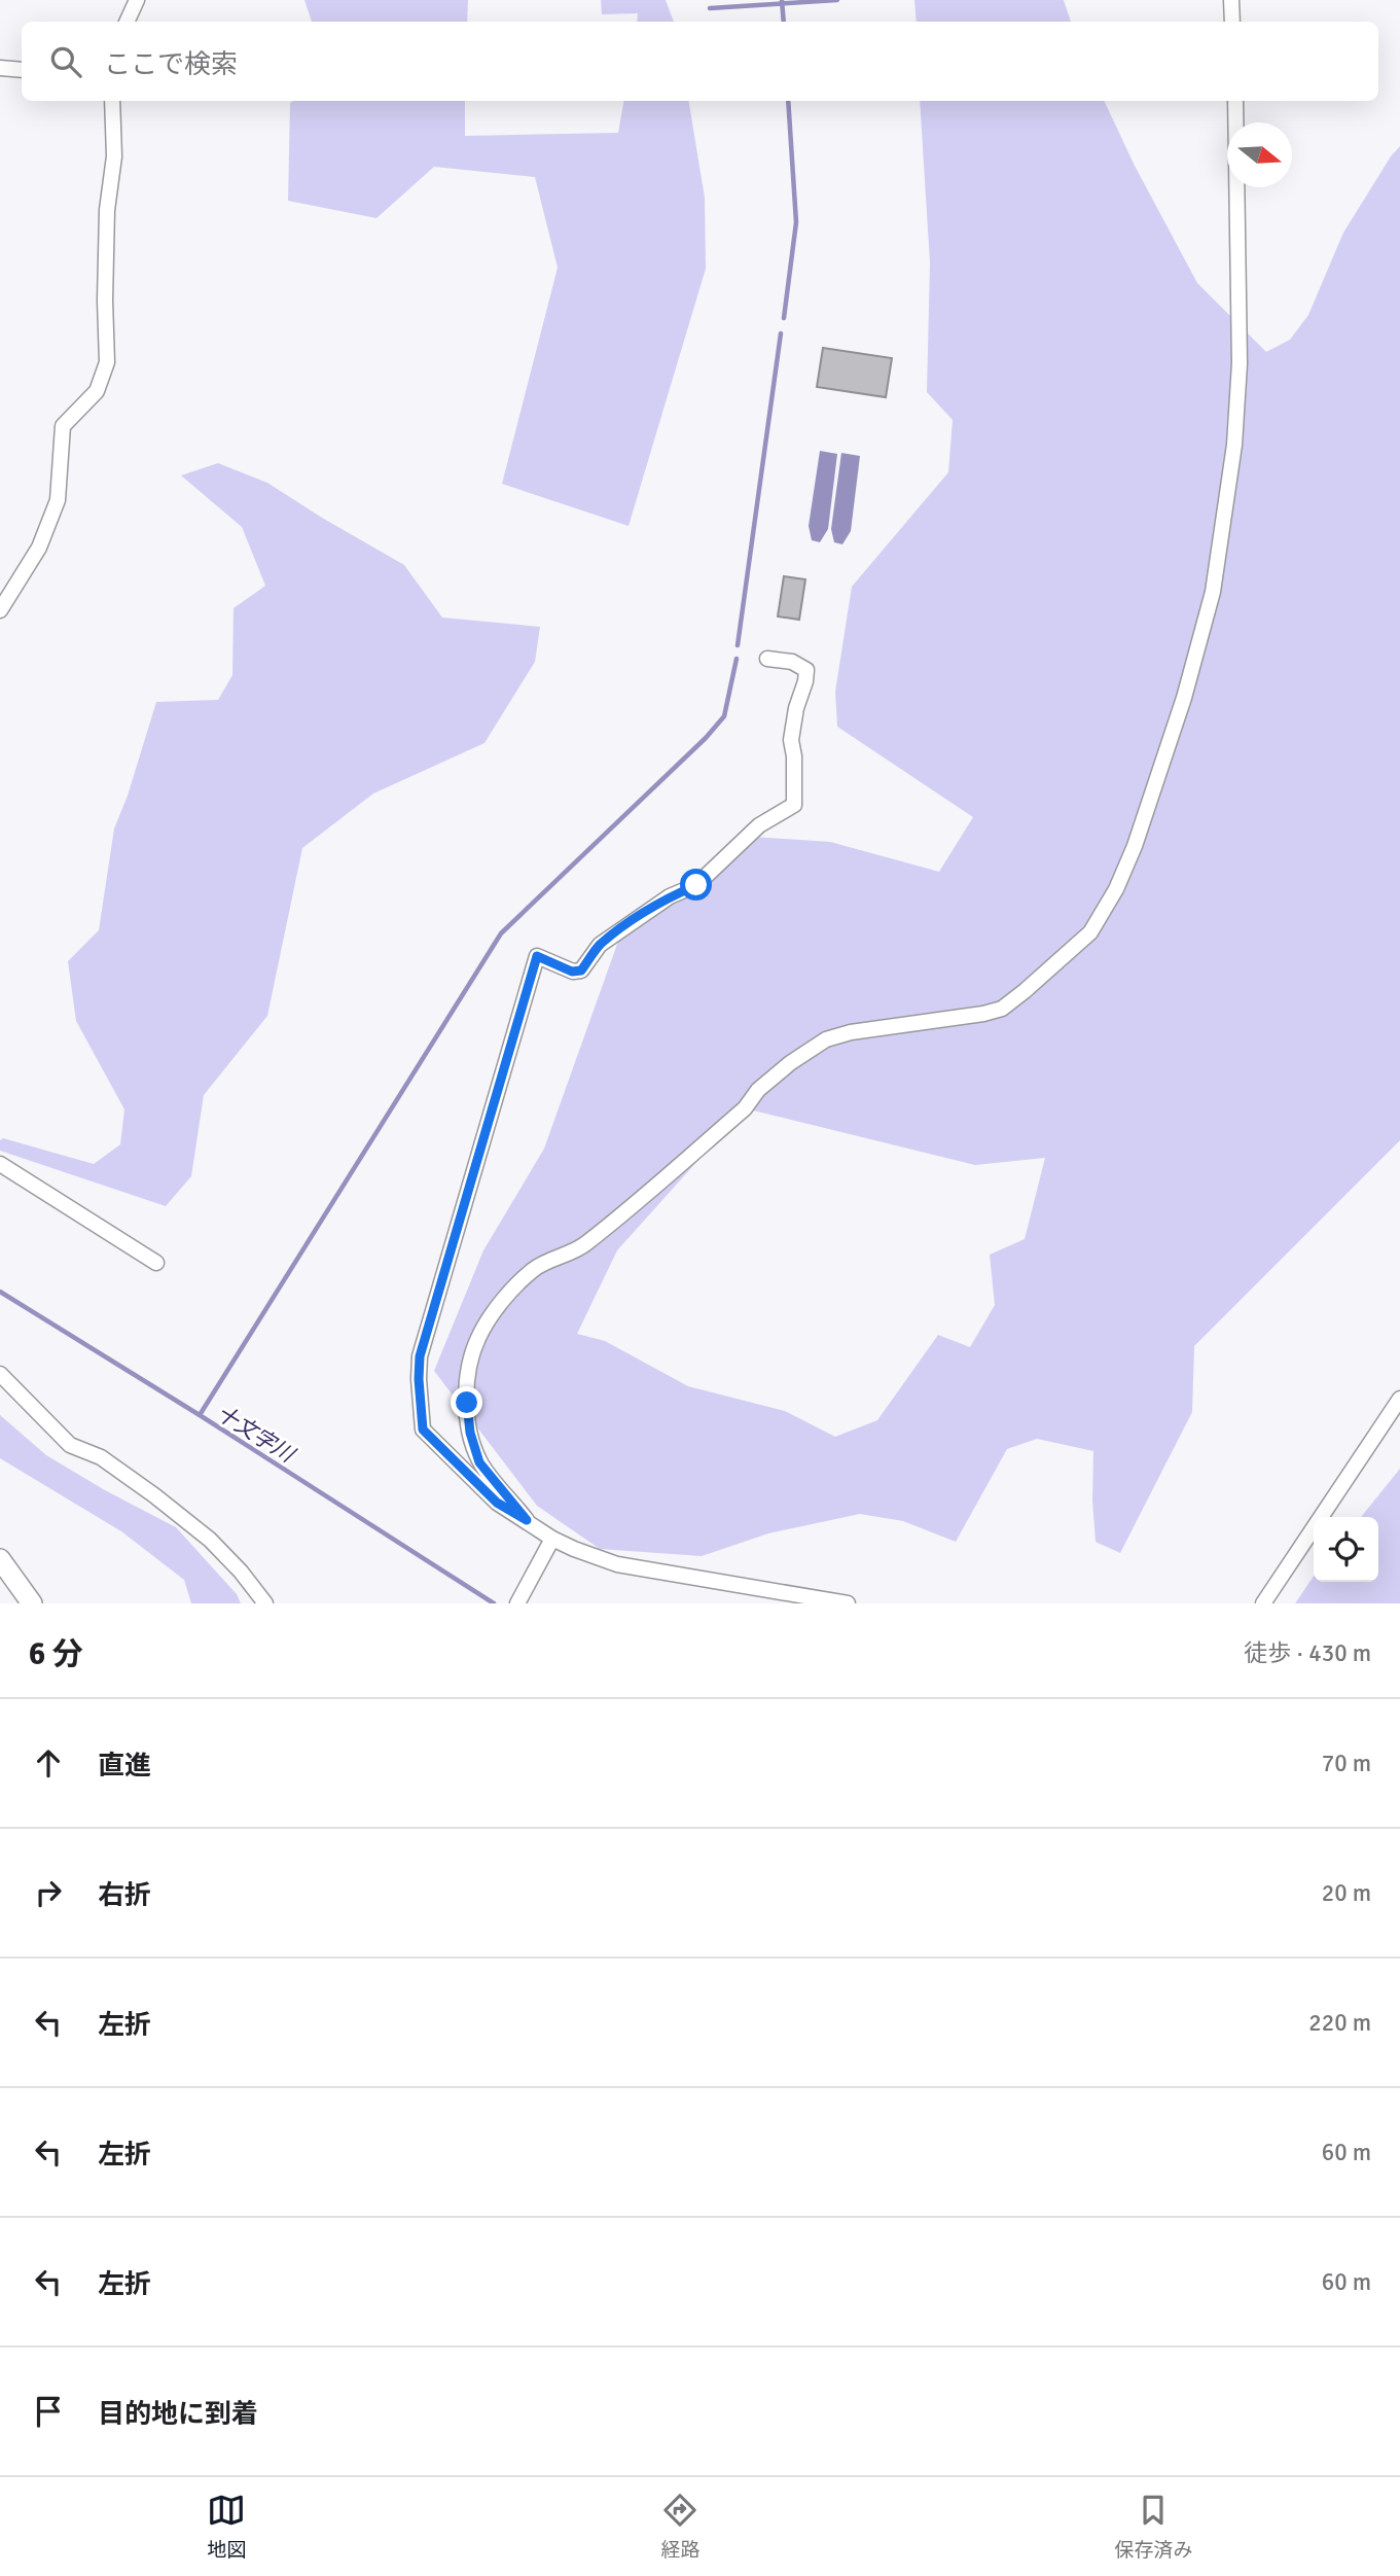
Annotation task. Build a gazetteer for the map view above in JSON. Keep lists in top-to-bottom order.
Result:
{
  "water": ["十文字川"],
  "north": "right",
  "page": {
    "search": "ここで検索",
    "heading": ["6 分", "徒歩 · 430 m"],
    "list": [
      ["直進", "70 m"],
      ["右折", "20 m"],
      ["左折", "220 m"],
      ["左折", "60 m"],
      ["左折", "60 m"],
      "目的地に到着"
    ],
    "nav": ["地図", "経路", "保存済み"]
  }
}
